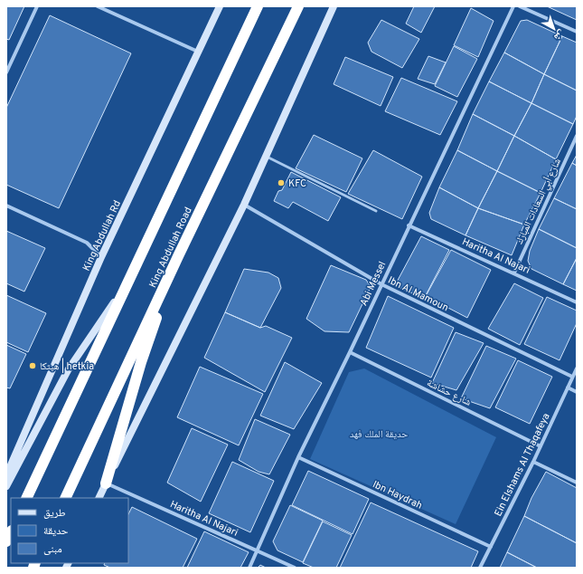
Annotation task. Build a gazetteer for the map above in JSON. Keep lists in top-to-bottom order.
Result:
{
  "streets": {
    "highway": ["King Abdullah Road"],
    "main road": ["King Abdullah Rd"],
    "street": [
      "شارع أبي السعادات المبارك",
      "Haritha Al Najari",
      "Abi Messel",
      "Ibn Al Mamoun",
      "شارع حشاشة",
      "Ein Elshams Al Thaqafeya",
      "Ibn Haydrah"
    ]
  },
  "crossings": [
    ["شارع أبي السعادات المبارك", "Haritha Al Najari"],
    ["Haritha Al Najari", "Abi Messel"],
    ["Abi Messel", "Ibn Al Mamoun"],
    ["Abi Messel", "شارع حشاشة"],
    ["Abi Messel", "Ibn Haydrah"],
    ["Ibn Al Mamoun", "Ein Elshams Al Thaqafeya"],
    ["شارع حشاشة", "Ein Elshams Al Thaqafeya"],
    ["Ein Elshams Al Thaqafeya", "Ibn Haydrah"]
  ],
  "parks": ["حديقة الملك فهد"],
  "places": ["KFC", "هيتكا | hetkia"],
  "legend": ["طريق", "حديقة", "مبنى"],
  "north": "bottom right"
}
